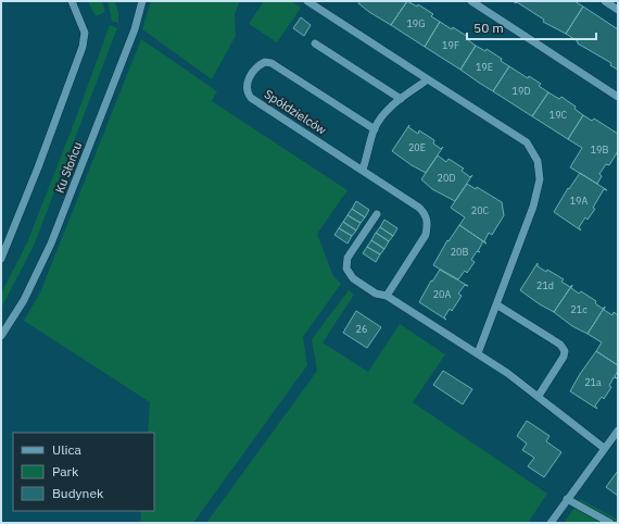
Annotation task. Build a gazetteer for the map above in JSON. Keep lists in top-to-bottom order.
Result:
{
  "streets": {
    "street": ["Spółdzielców", "Ku Słońcu"]
  },
  "house_numbers": [
    "19G",
    "19F",
    "19E",
    "19D",
    "19C",
    "20E",
    "19B",
    "20D",
    "19A",
    "20C",
    "20B",
    "21d",
    "20A",
    "21c",
    "26",
    "21a"
  ],
  "legend": ["Ulica", "Park", "Budynek"],
  "scale_bar": "50 m"
}
